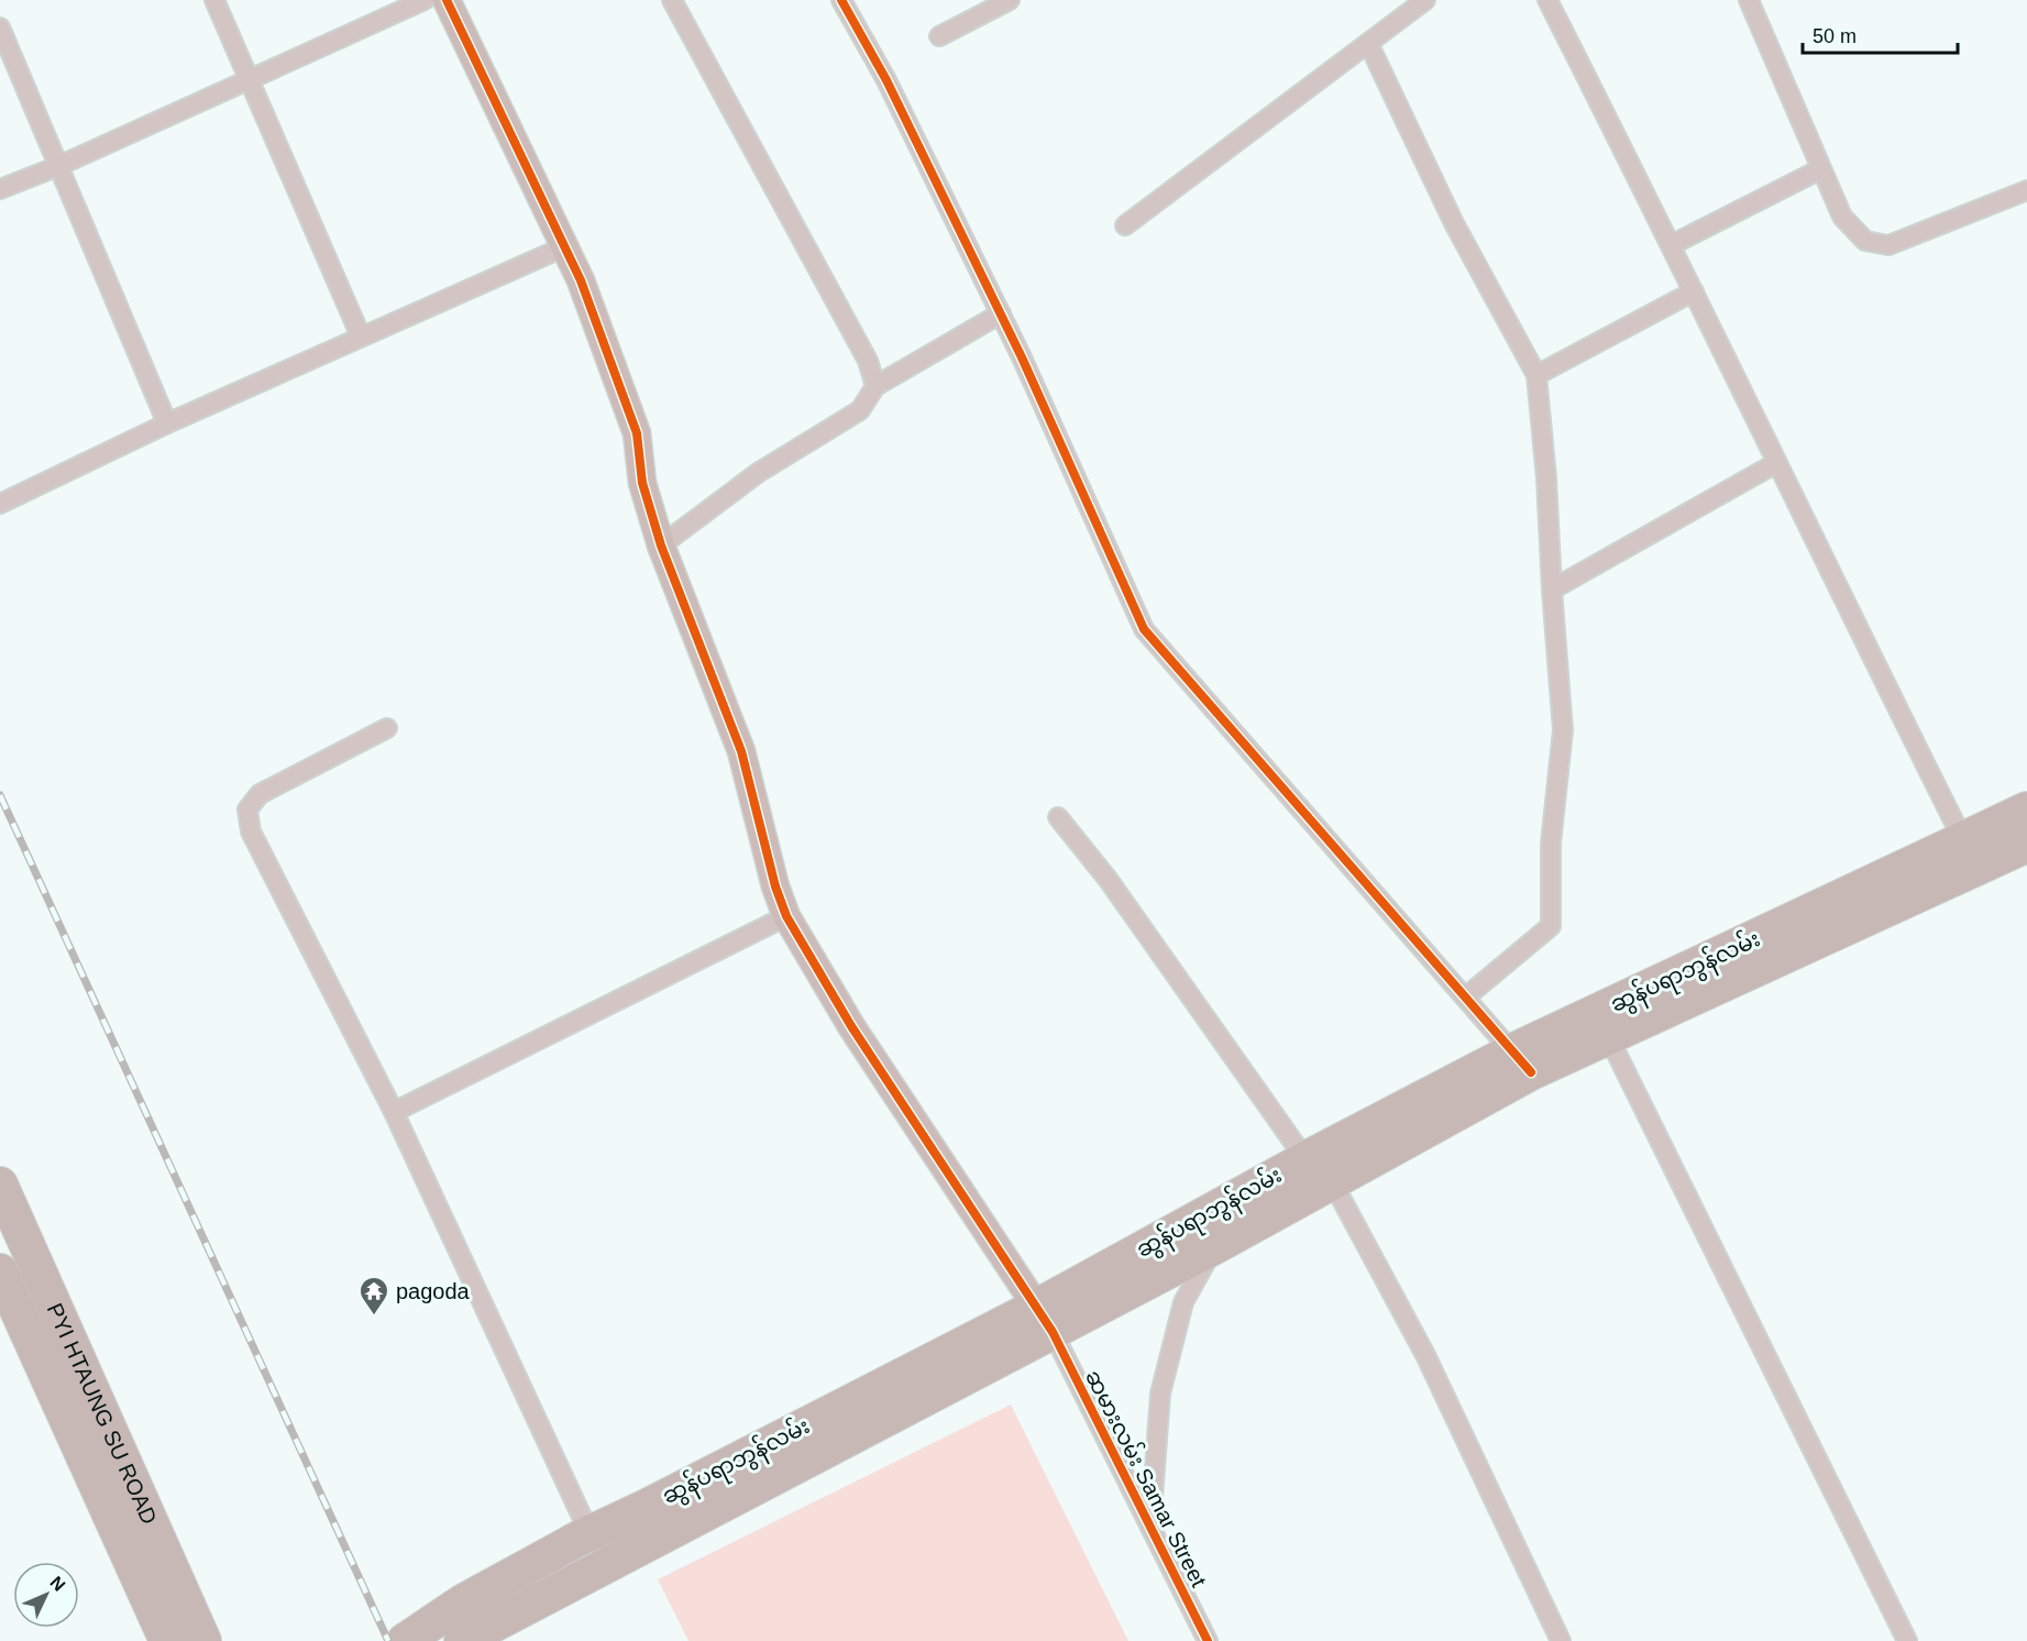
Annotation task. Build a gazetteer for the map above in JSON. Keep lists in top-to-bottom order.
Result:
{
  "streets": {
    "highway": ["ဆွန်ပရာဘွန်လမ်း", "PYI HTAUNG SU ROAD"],
    "street": ["ဆမားလမ်း Samar Street"]
  },
  "crossings": [
    ["ဆွန်ပရာဘွန်လမ်း", "ဆမားလမ်း Samar Street"]
  ],
  "places": {
    "temple": ["pagoda"]
  },
  "scale_bar": "50 m",
  "north": "top right"
}
